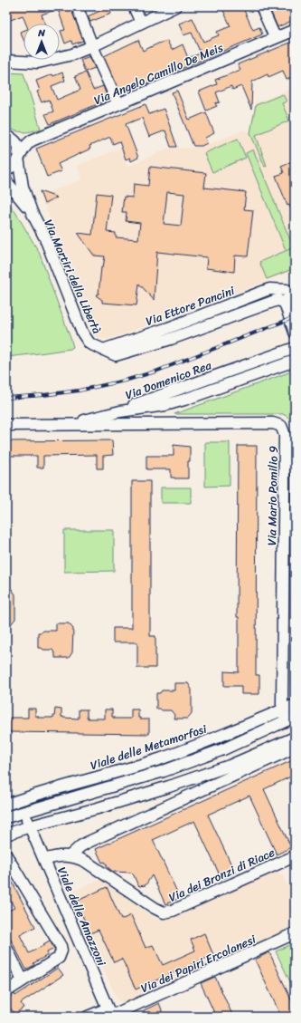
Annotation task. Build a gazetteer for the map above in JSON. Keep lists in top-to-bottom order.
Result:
{
  "streets": {
    "street": [
      "Via Angelo Camillo De Meis",
      "Via Martiri della Libertà",
      "Via Ettore Pancini",
      "Via Domenico Rea",
      "Via Mario Pomilio 9",
      "Viale delle Metamorfosi",
      "Via dei Bronzi di Riace",
      "Viale delle Amazzoni",
      "Via dei Papiri Ercolanesi"
    ]
  },
  "crossings": [
    ["Via Angelo Camillo De Meis", "Via Martiri della Libertà"],
    ["Via Martiri della Libertà", "Via Ettore Pancini"],
    ["Via Mario Pomilio 9", "Viale delle Metamorfosi"],
    ["Via dei Bronzi di Riace", "Viale delle Amazzoni"],
    ["Viale delle Amazzoni", "Via dei Papiri Ercolanesi"]
  ],
  "north": "top"
}
